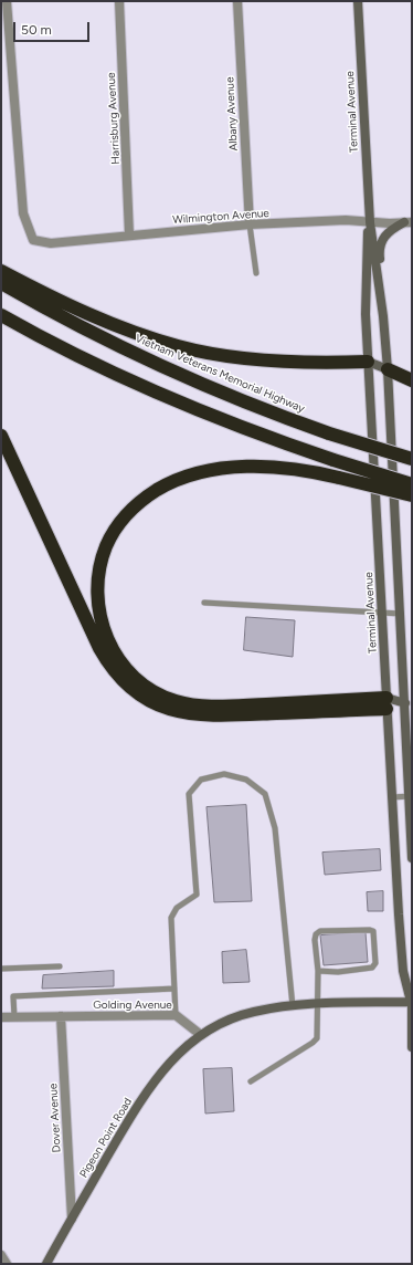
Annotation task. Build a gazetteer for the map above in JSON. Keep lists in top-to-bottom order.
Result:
{
  "streets": {
    "highway": ["Vietnam Veterans Memorial Highway"],
    "main road": ["Terminal Avenue", "Pigeon Point Road"],
    "street": [
      "Albany Avenue",
      "Harrisburg Avenue",
      "Wilmington Avenue",
      "Golding Avenue",
      "Dover Avenue"
    ]
  },
  "crossings": [
    ["Terminal Avenue", "Wilmington Avenue"],
    ["Albany Avenue", "Wilmington Avenue"],
    ["Harrisburg Avenue", "Wilmington Avenue"],
    ["Golding Avenue", "Dover Avenue"],
    ["Golding Avenue", "Pigeon Point Road"],
    ["Dover Avenue", "Pigeon Point Road"]
  ],
  "scale_bar": "50 m"
}
